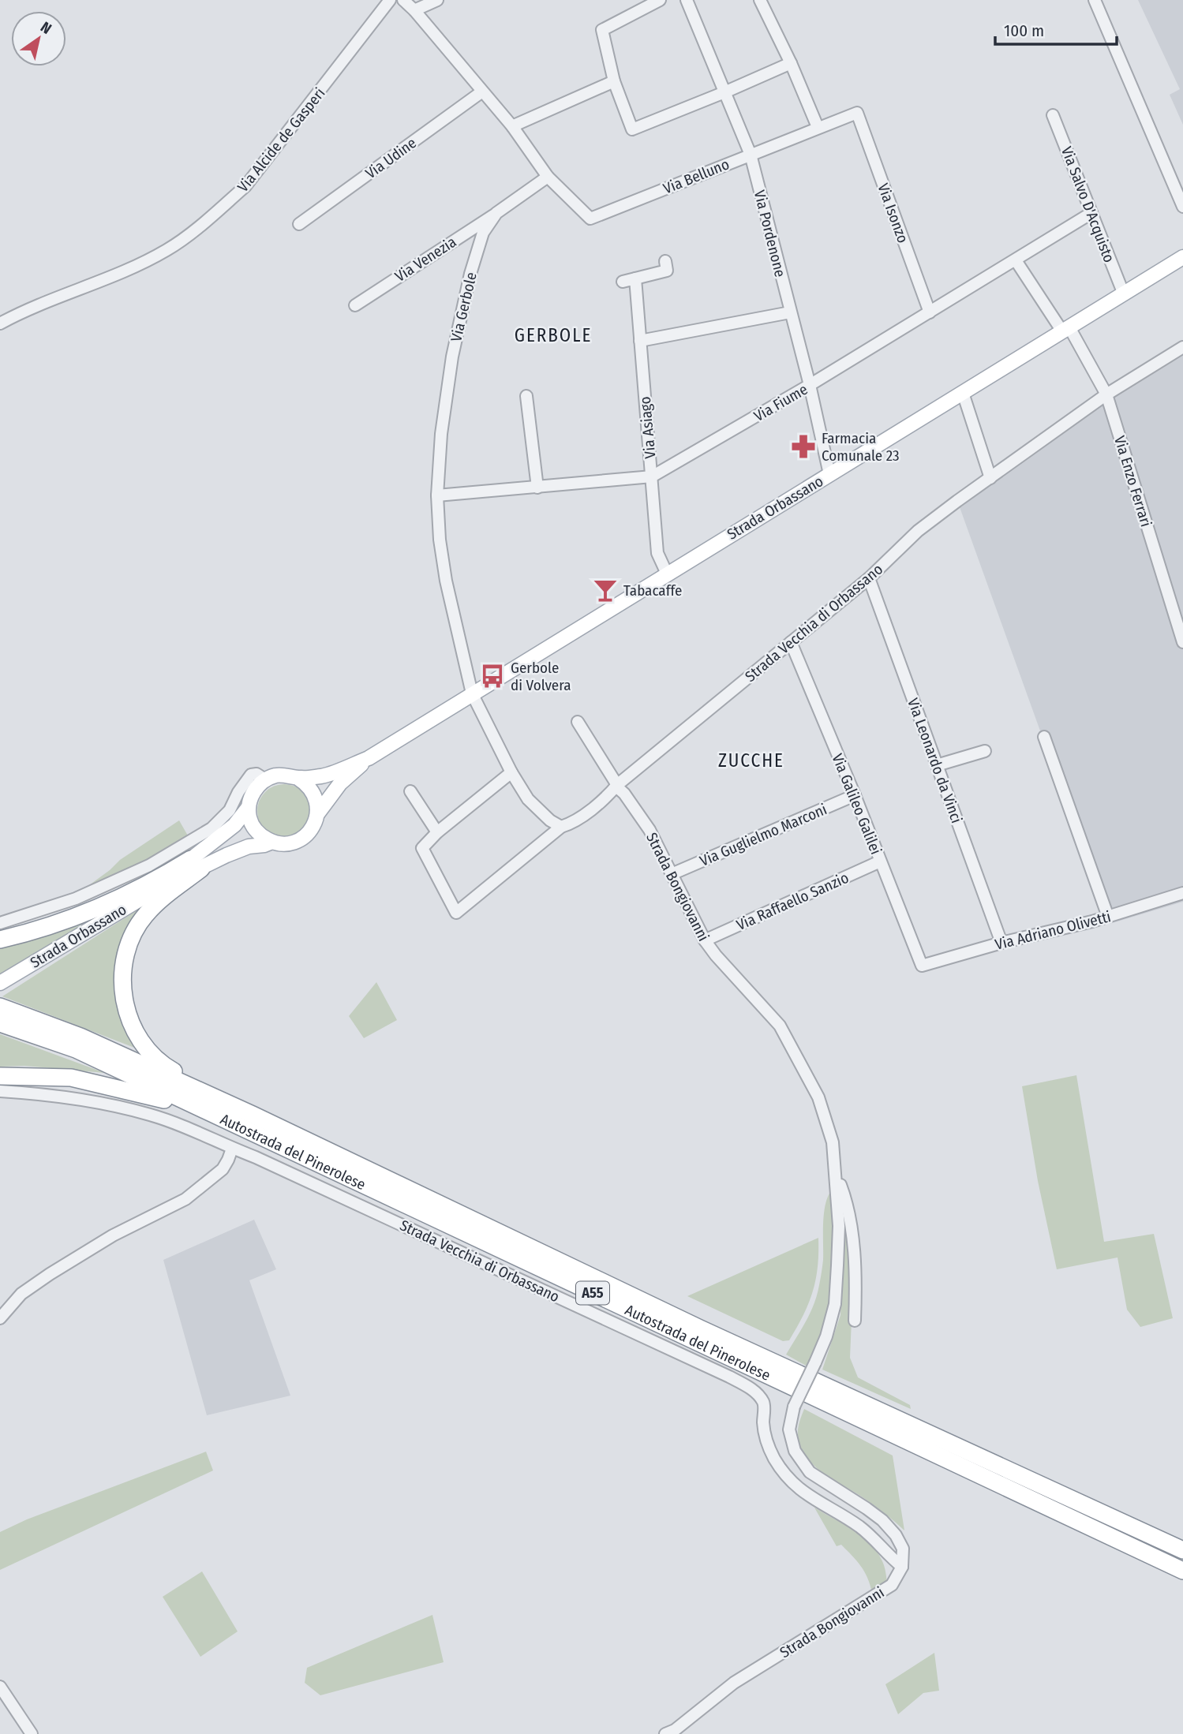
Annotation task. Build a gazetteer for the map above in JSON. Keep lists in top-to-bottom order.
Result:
{
  "streets": {
    "highway": ["Autostrada del Pinerolese", "A55"],
    "main road": ["Strada Orbassano"],
    "street": [
      "Via Alcide de Gasperi",
      "Via Udine",
      "Via Belluno",
      "Via Salvo D'Acquisto",
      "Via Isonzo",
      "Via Pordenone",
      "Via Venezia",
      "Via Gerbole",
      "Via Fiume",
      "Via Asiago",
      "Via Enzo Ferrari",
      "Strada Vecchia di Orbassano",
      "Via Leonardo da Vinci",
      "Via Galileo Galilei",
      "Via Guglielmo Marconi",
      "Strada Bongiovanni",
      "Via Raffaello Sanzio",
      "Via Adriano Olivetti"
    ]
  },
  "crossings": [
    ["Via Belluno", "Via Isonzo"],
    ["Via Belluno", "Via Pordenone"],
    ["Via Belluno", "Via Gerbole"],
    ["Via Salvo D'Acquisto", "Via Fiume"],
    ["Via Salvo D'Acquisto", "Strada Orbassano"],
    ["Via Isonzo", "Via Fiume"],
    ["Via Pordenone", "Via Fiume"],
    ["Via Pordenone", "Strada Orbassano"],
    ["Via Venezia", "Via Gerbole"],
    ["Via Gerbole", "Via Fiume"],
    ["Via Gerbole", "Strada Orbassano"],
    ["Via Gerbole", "Strada Vecchia di Orbassano"],
    ["Via Fiume", "Via Asiago"],
    ["Via Fiume", "Via Enzo Ferrari"],
    ["Via Asiago", "Strada Orbassano"],
    ["Via Enzo Ferrari", "Strada Orbassano"],
    ["Via Enzo Ferrari", "Strada Vecchia di Orbassano"],
    ["Strada Vecchia di Orbassano", "Via Leonardo da Vinci"],
    ["Strada Vecchia di Orbassano", "Via Galileo Galilei"],
    ["Strada Vecchia di Orbassano", "Strada Bongiovanni"],
    ["Via Leonardo da Vinci", "Via Adriano Olivetti"],
    ["Via Galileo Galilei", "Via Guglielmo Marconi"],
    ["Via Galileo Galilei", "Via Raffaello Sanzio"],
    ["Via Galileo Galilei", "Via Adriano Olivetti"],
    ["Via Guglielmo Marconi", "Strada Bongiovanni"],
    ["Strada Bongiovanni", "Via Raffaello Sanzio"]
  ],
  "districts": ["GERBOLE", "ZUCCHE"],
  "places": {
    "pharmacy": ["Farmacia Comunale 23"],
    "bar": ["Tabacaffe"],
    "bus stop": ["Gerbole di Volvera"]
  },
  "scale_bar": "100 m",
  "north": "top right"
}
